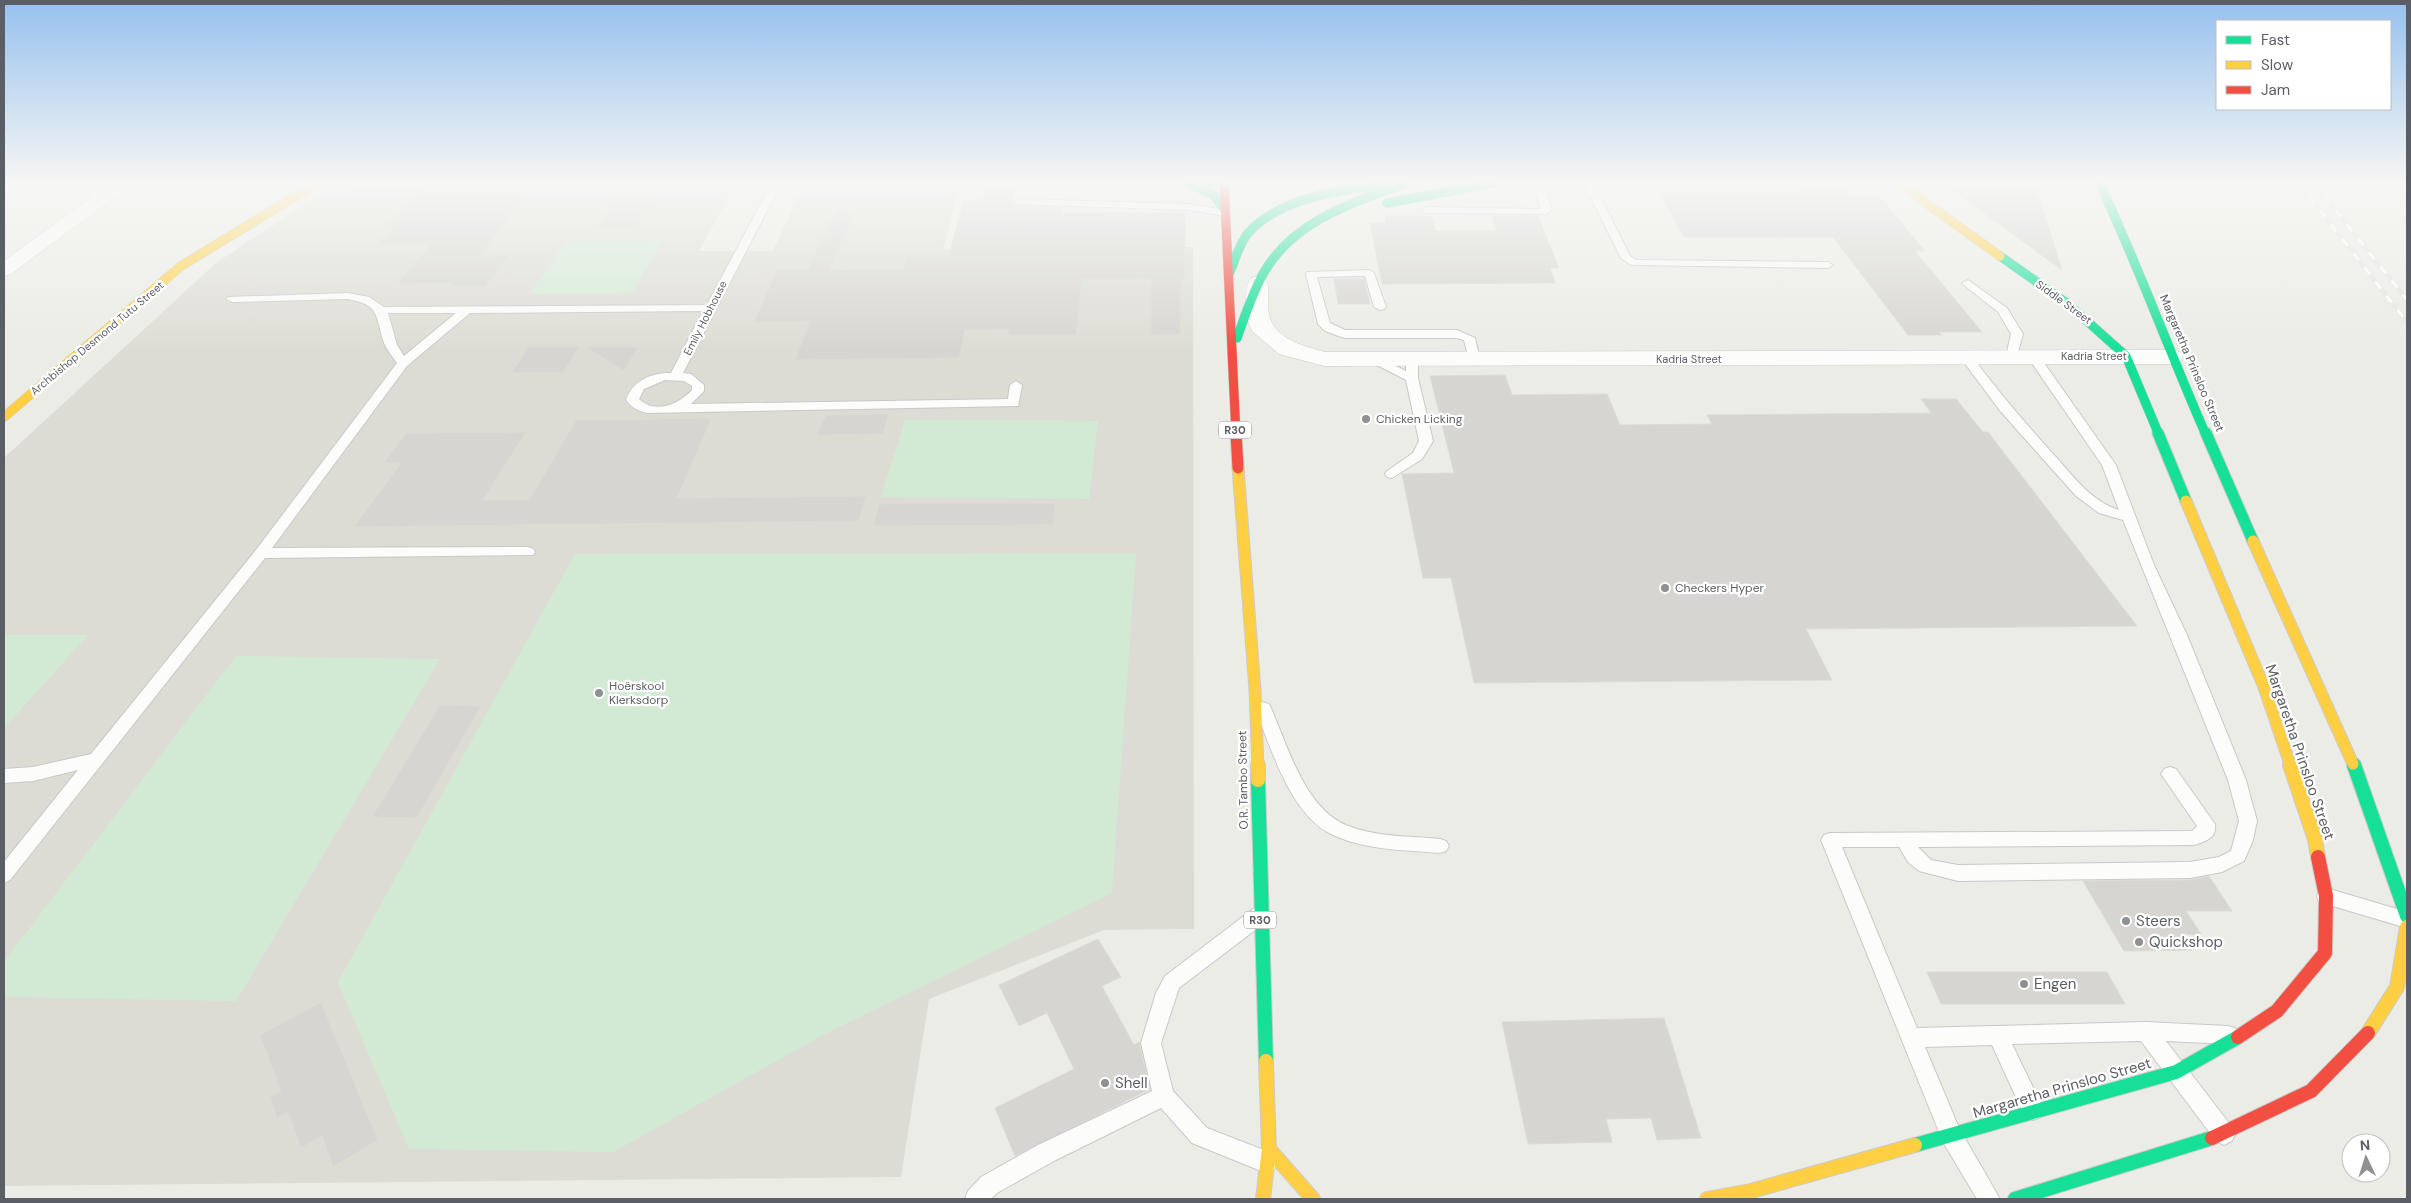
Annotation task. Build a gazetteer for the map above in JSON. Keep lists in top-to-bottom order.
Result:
{
  "streets": {
    "street": [
      "Siddle Street",
      "Archbishop Desmond Tutu Street",
      "Kadria Street",
      "Margaretha Prinsloo Street",
      "R30",
      "O.R. Tambo Street"
    ],
    "lane": ["Emily Hobhouse"]
  },
  "crossings": [
    ["Siddle Street", "Kadria Street"],
    ["Siddle Street", "Margaretha Prinsloo Street"],
    ["Kadria Street", "Margaretha Prinsloo Street"],
    ["Kadria Street", "O.R. Tambo Street"]
  ],
  "places": [
    "Chicken Licking",
    "Checkers Hyper",
    "Hoërskool Klerksdorp",
    "Steers",
    "Quickshop",
    "Engen",
    "Shell"
  ],
  "legend": ["Fast", "Slow", "Jam"],
  "north": "top"
}
